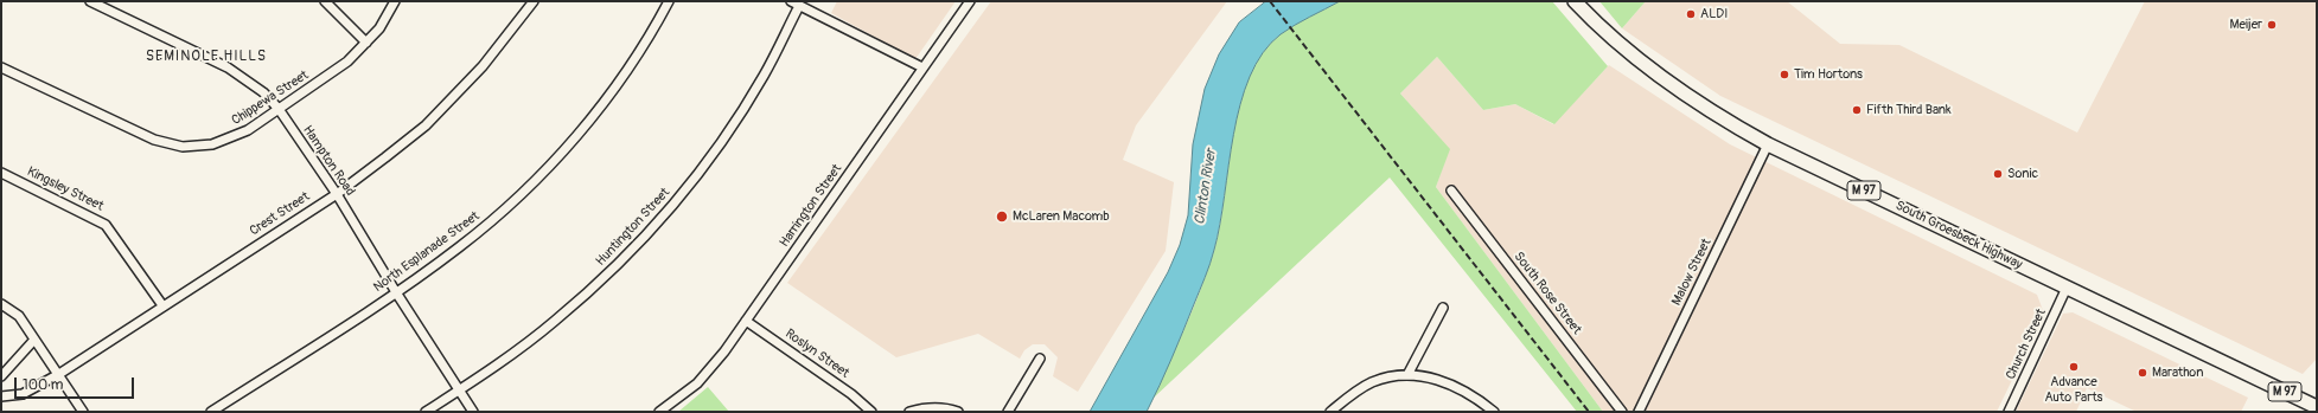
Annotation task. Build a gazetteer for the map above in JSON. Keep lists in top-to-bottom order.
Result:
{
  "streets": {
    "main road": ["M 97", "South Groesbeck Highway"],
    "street": [
      "Chippewa Street",
      "Hampton Road",
      "Kingsley Street",
      "Harrington Street",
      "Crest Street",
      "Huntington Street",
      "North Esplanade Street",
      "Malow Street",
      "South Rose Street",
      "Church Street",
      "Roslyn Street"
    ]
  },
  "crossings": [
    ["Chippewa Street", "Hampton Road"],
    ["Hampton Road", "Crest Street"],
    ["Hampton Road", "Huntington Street"],
    ["Hampton Road", "North Esplanade Street"],
    ["Kingsley Street", "Crest Street"],
    ["Harrington Street", "Roslyn Street"],
    ["South Groesbeck Highway", "Malow Street"],
    ["South Groesbeck Highway", "Church Street"]
  ],
  "districts": ["SEMINOLE HILLS"],
  "water": ["Clinton River"],
  "places": [
    "ALDI",
    "Meijer",
    "Tim Hortons",
    "Fifth Third Bank",
    "Sonic",
    "McLaren Macomb",
    "Advance Auto Parts",
    "Marathon"
  ],
  "scale_bar": "100 m"
}
